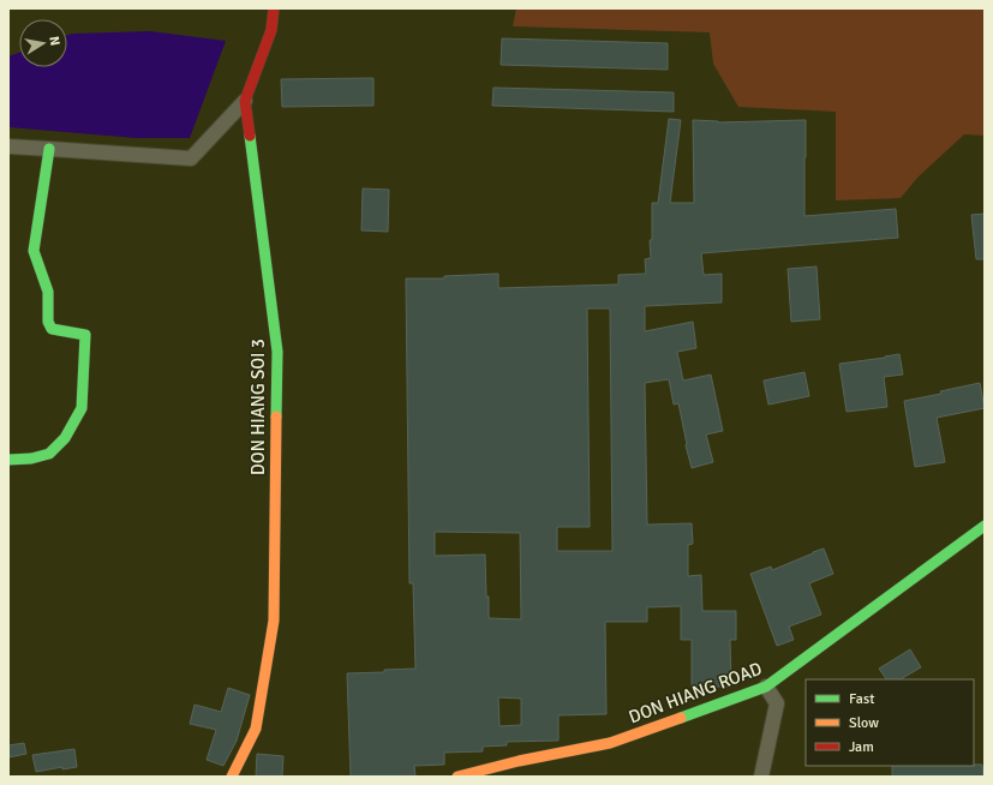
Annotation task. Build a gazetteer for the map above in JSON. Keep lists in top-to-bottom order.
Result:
{
  "streets": {
    "street": ["DON HIANG SOI 3", "DON HIANG ROAD"]
  },
  "legend": ["Fast", "Slow", "Jam"],
  "north": "right"
}
